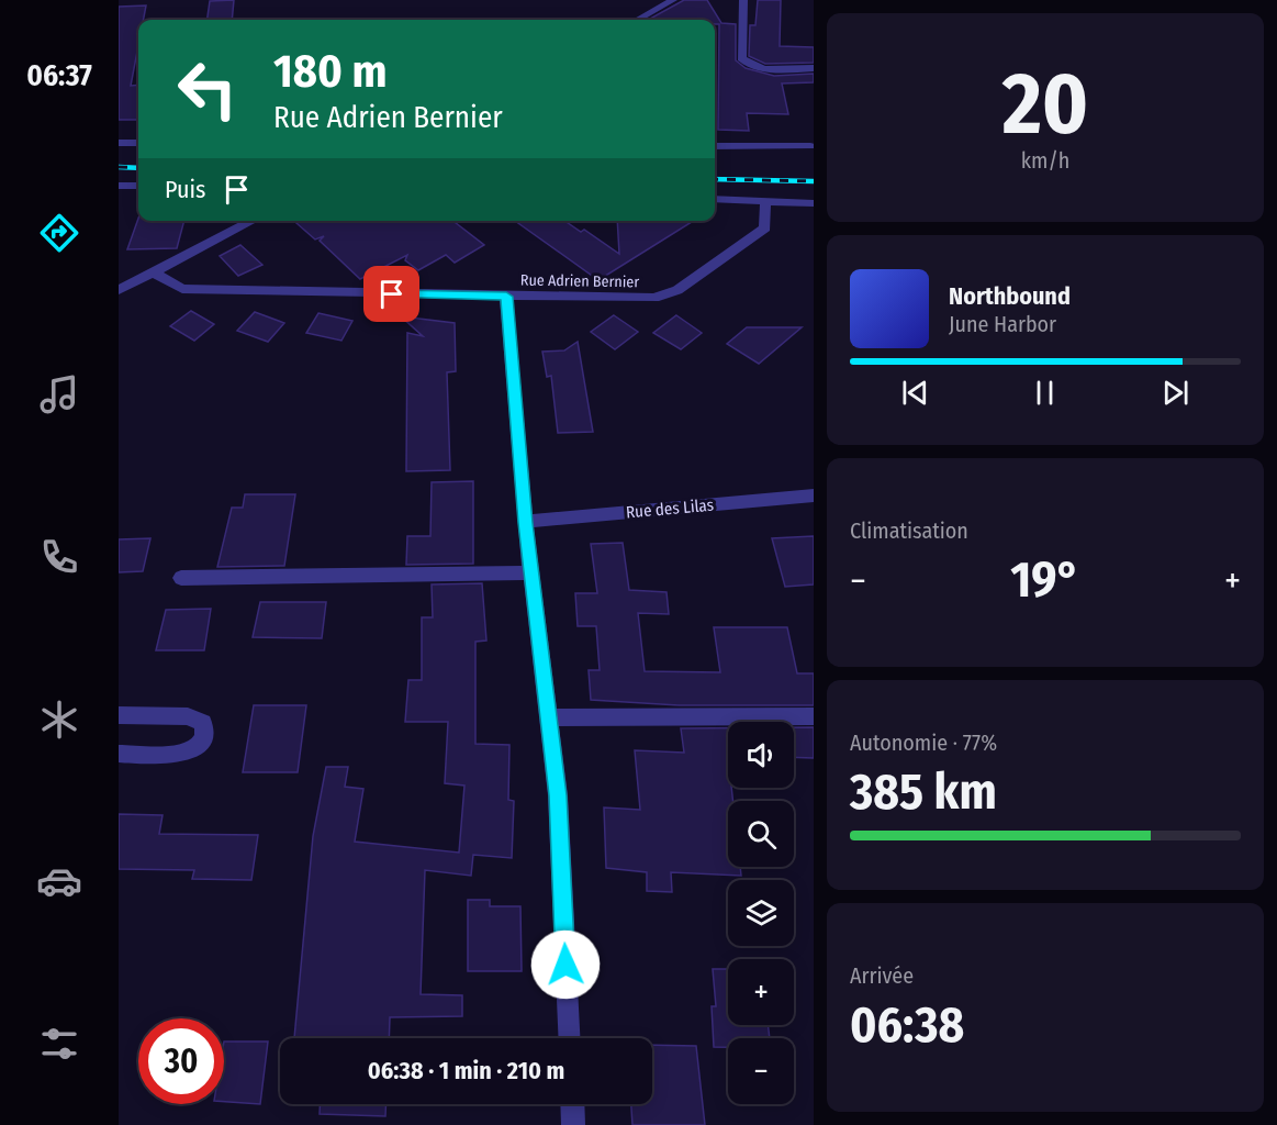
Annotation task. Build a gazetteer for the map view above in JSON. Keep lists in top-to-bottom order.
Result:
{
  "streets": {
    "street": ["Rue Adrien Bernier", "Rue des Lilas"]
  },
  "page": {
    "tabs": "06:37",
    "tile": [
      ["20", "km/h"],
      "Climatisation",
      ["Autonomie · 77%", "385 km"],
      ["Arrivée", "06:38"]
    ],
    "turn": ["180 m", "Rue Adrien Bernier"],
    "then": "Puis",
    "song": ["Northbound", "June Harbor"],
    "heat": ["−", "19°", "+"],
    "map_buttons": ["+", "−"],
    "limit": "30",
    "trip": "06:38 · 1 min · 210 m"
  }
}
